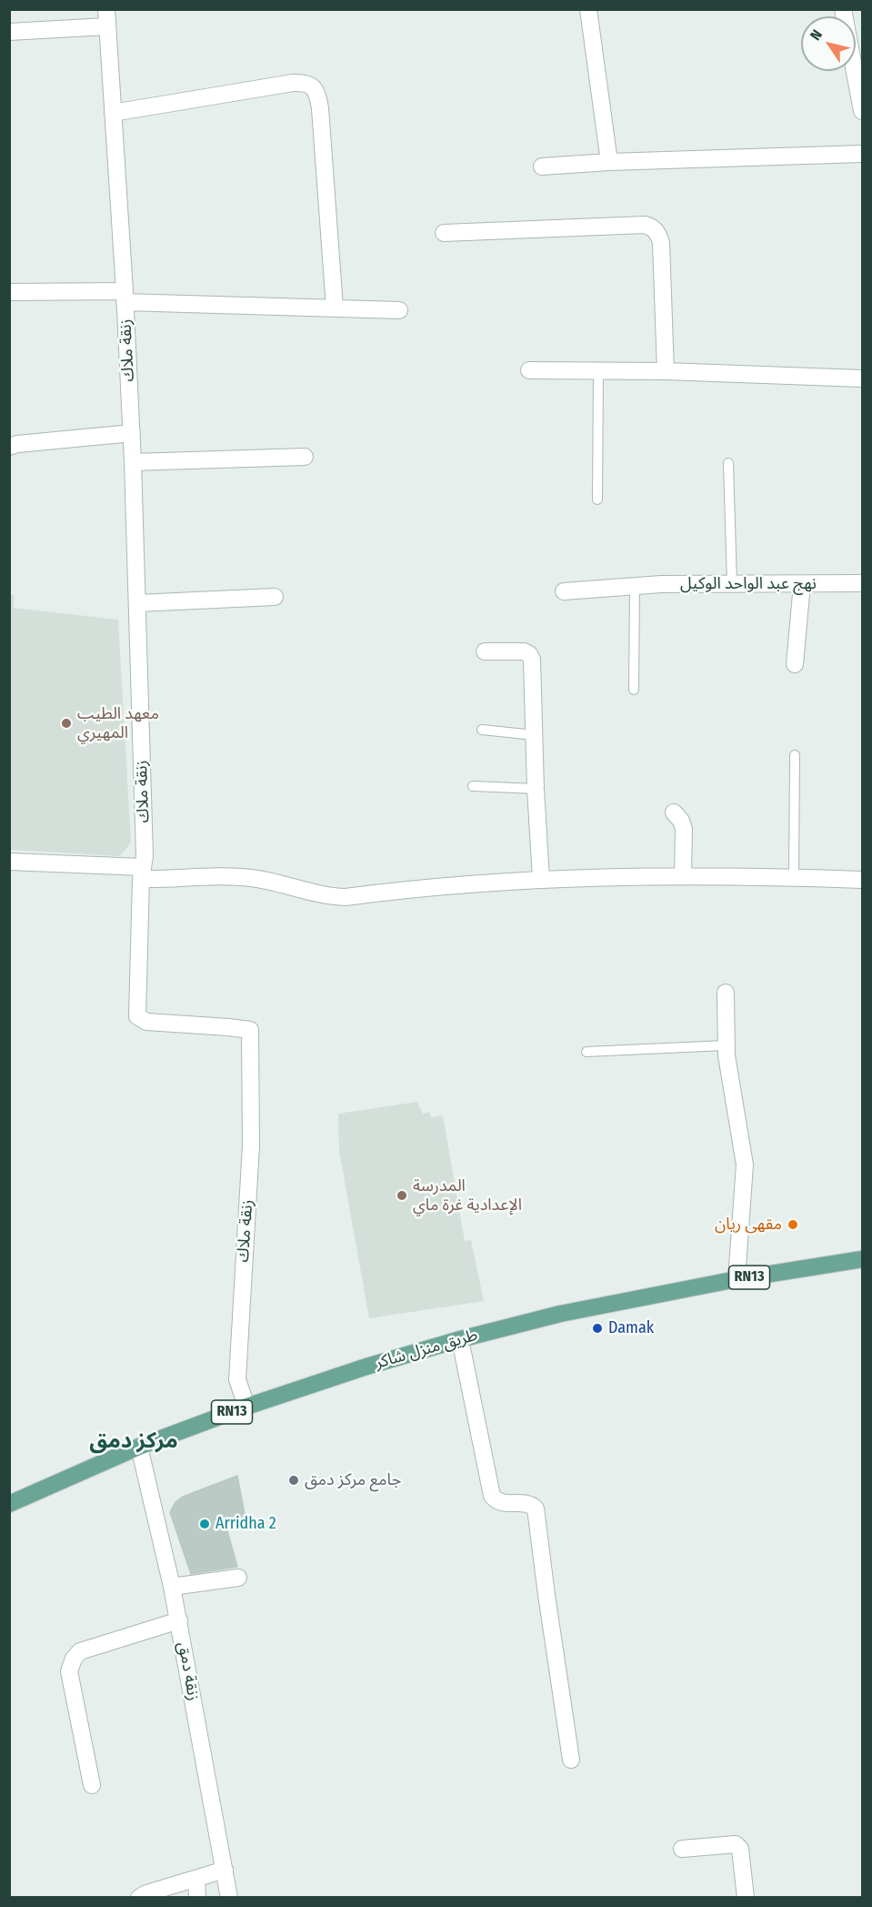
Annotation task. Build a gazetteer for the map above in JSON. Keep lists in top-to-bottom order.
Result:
{
  "streets": {
    "main road": ["RN13", "طريق منزل شاكر"],
    "street": ["زنقة ملاك", "نهج عبد الواحد الوكيل", "زنقة دمق"]
  },
  "crossings": [
    ["زنقة ملاك", "طريق منزل شاكر"],
    ["طريق منزل شاكر", "زنقة دمق"]
  ],
  "districts": ["مركز دمق"],
  "places": [
    "معهد الطيب المهيري",
    "المدرسة الإعدادية غرة ماي",
    "مقهى ريان",
    "Damak",
    "جامع مركز دمق",
    "Arridha 2"
  ],
  "north": "top left"
}
